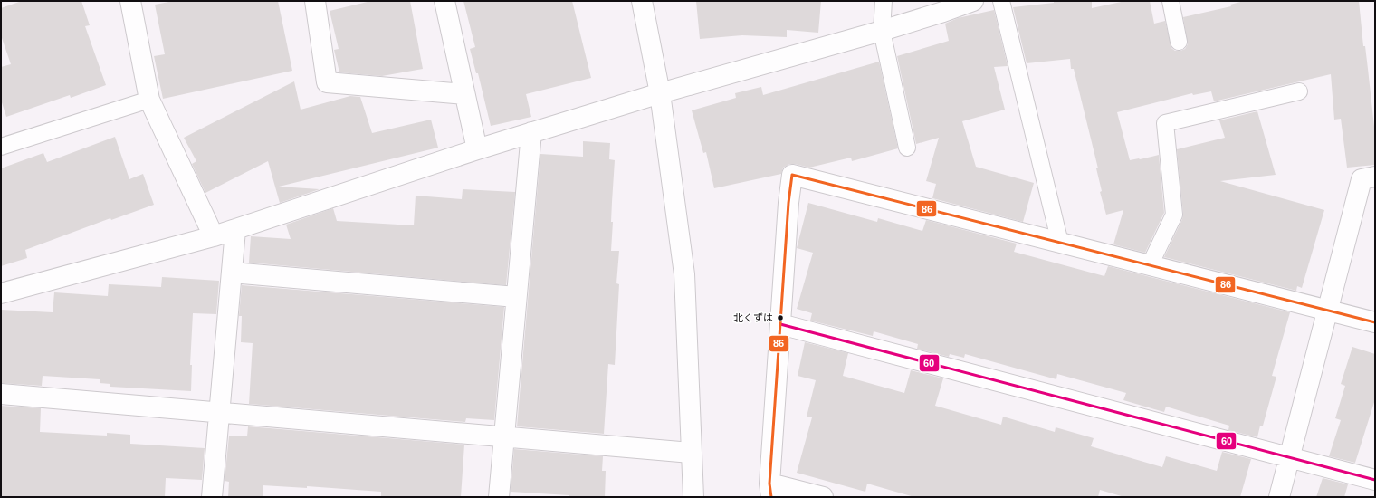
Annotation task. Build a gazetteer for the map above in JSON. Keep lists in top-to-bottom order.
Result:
{
  "places": ["北くずは"],
  "lines": ["transit line 86", "transit line 60"]
}
